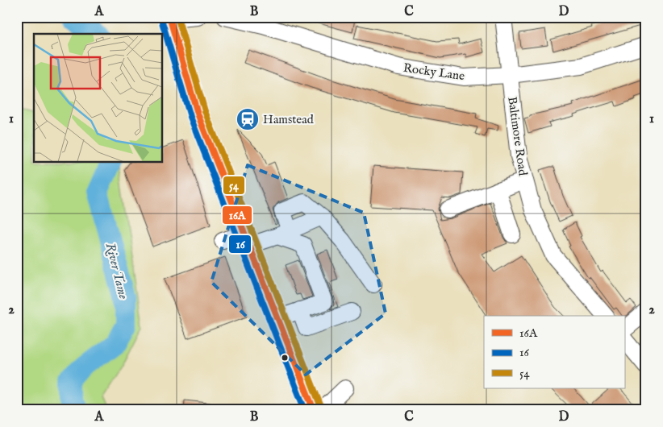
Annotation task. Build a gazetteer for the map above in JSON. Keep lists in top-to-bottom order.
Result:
{
  "streets": {
    "street": ["Rocky Lane", "Baltimore Road"]
  },
  "crossings": [
    ["Rocky Lane", "Baltimore Road"]
  ],
  "water": ["River Tame"],
  "places": {
    "station": ["Hamstead"]
  },
  "lines": ["transit line 16A", "transit line 54", "transit line 16"],
  "legend": ["16A", "16", "54"],
  "grid": {
    "columns": [
      "A",
      "B",
      "C",
      "D"
    ],
    "rows": ["1", "2"]
  }
}
